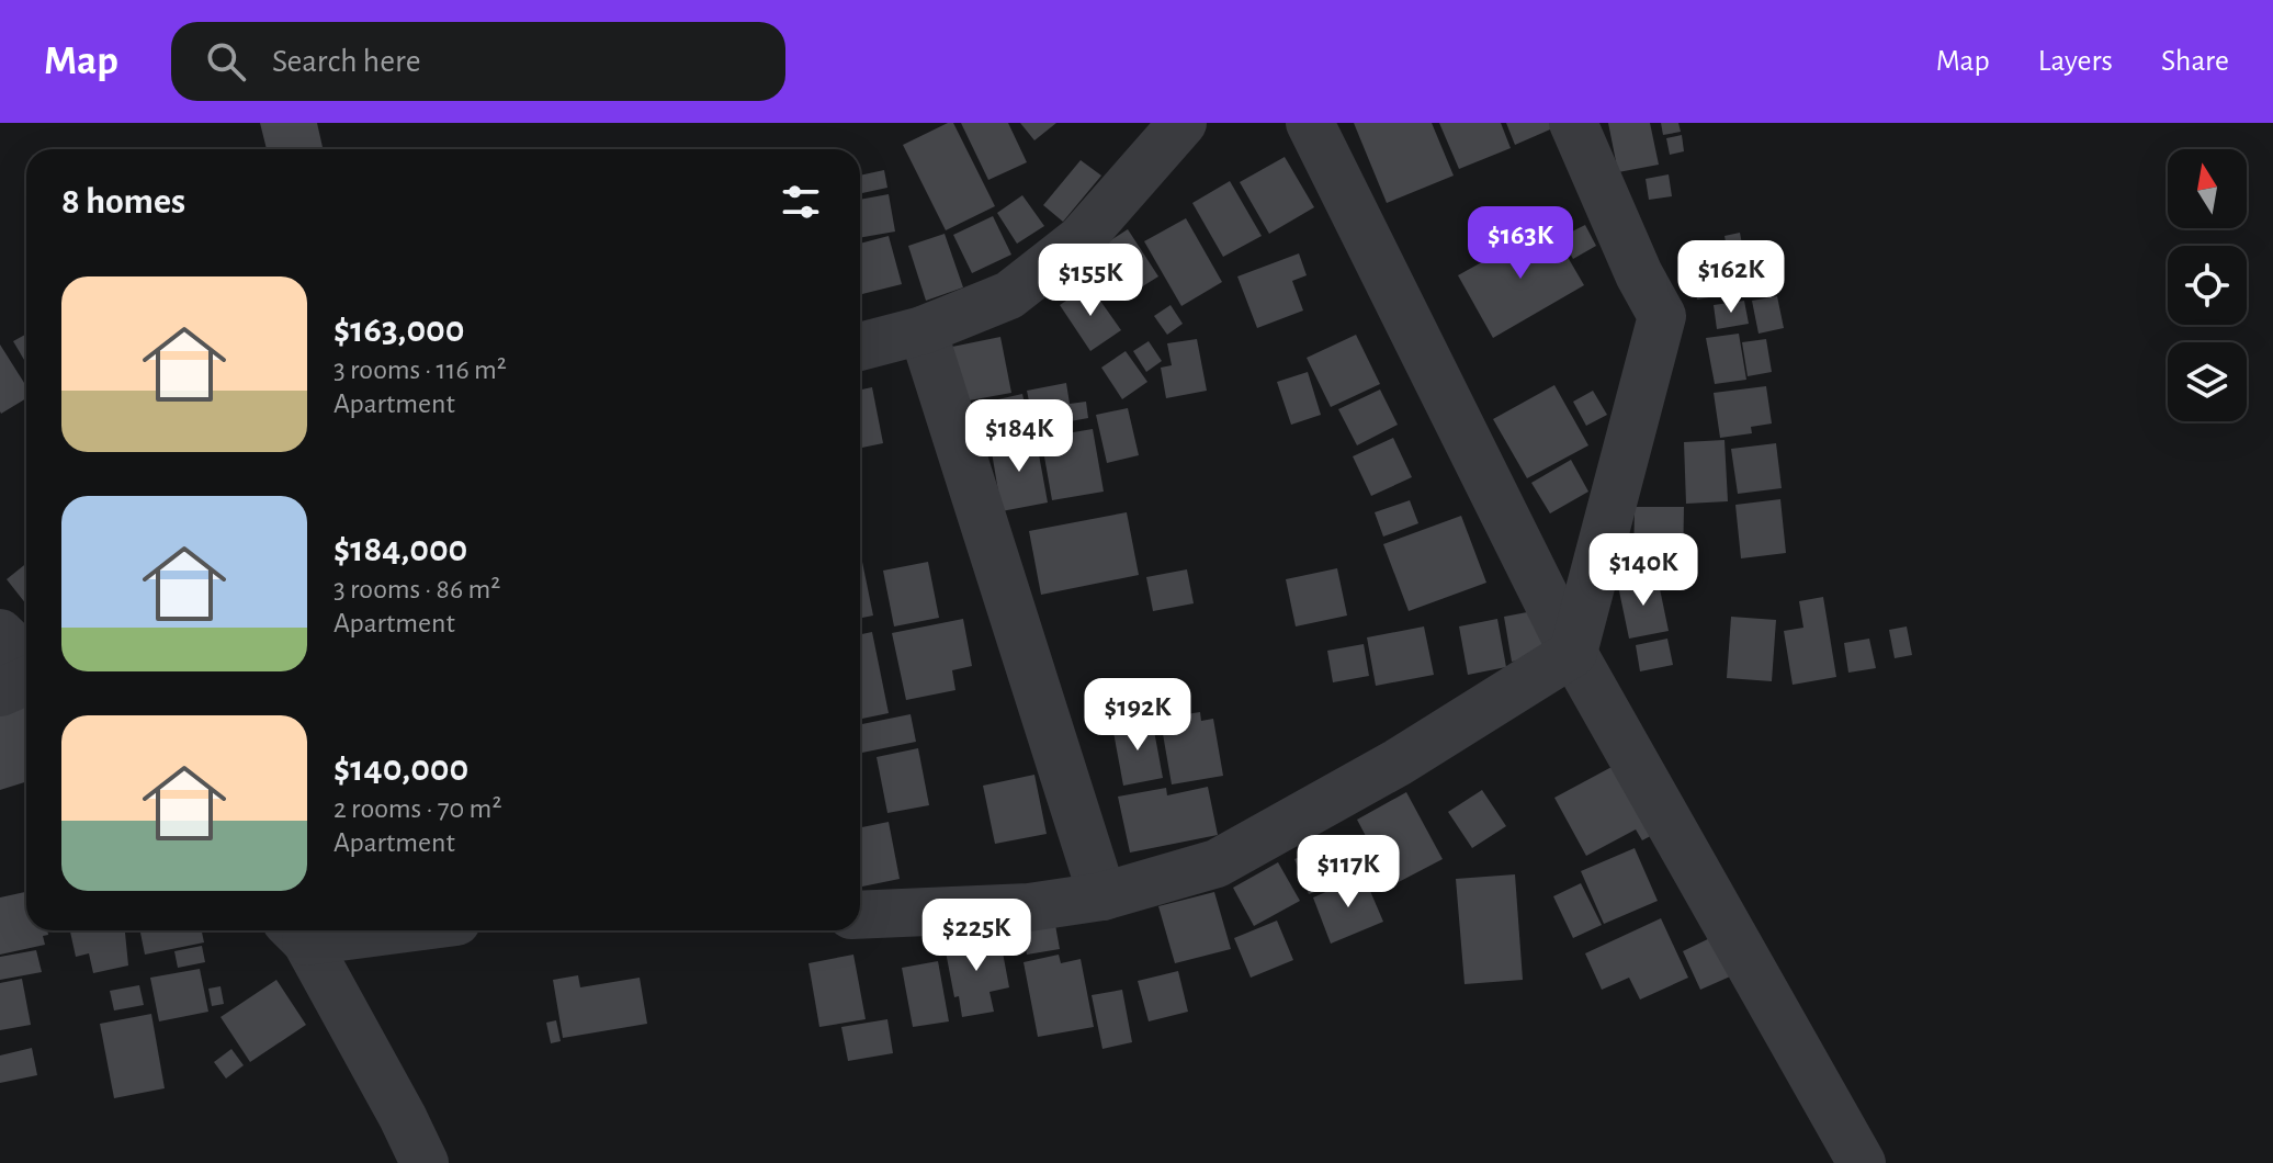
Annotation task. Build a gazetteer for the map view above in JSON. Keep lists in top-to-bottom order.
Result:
{
  "north": "top",
  "page": {
    "header": "Map",
    "search": "Search here",
    "nav": ["Map", "Layers", "Share"],
    "heading": "8 homes",
    "price": [
      "$163K",
      "$162K",
      "$155K",
      "$184K",
      "$140K",
      "$192K",
      "$117K",
      "$225K"
    ],
    "list": [
      {
        "name": "$163,000",
        "note": "3 rooms · 116 m² · Apartment"
      },
      {
        "name": "$184,000",
        "note": "3 rooms · 86 m² · Apartment"
      },
      {
        "name": "$140,000",
        "note": "2 rooms · 70 m² · Apartment"
      }
    ]
  }
}
